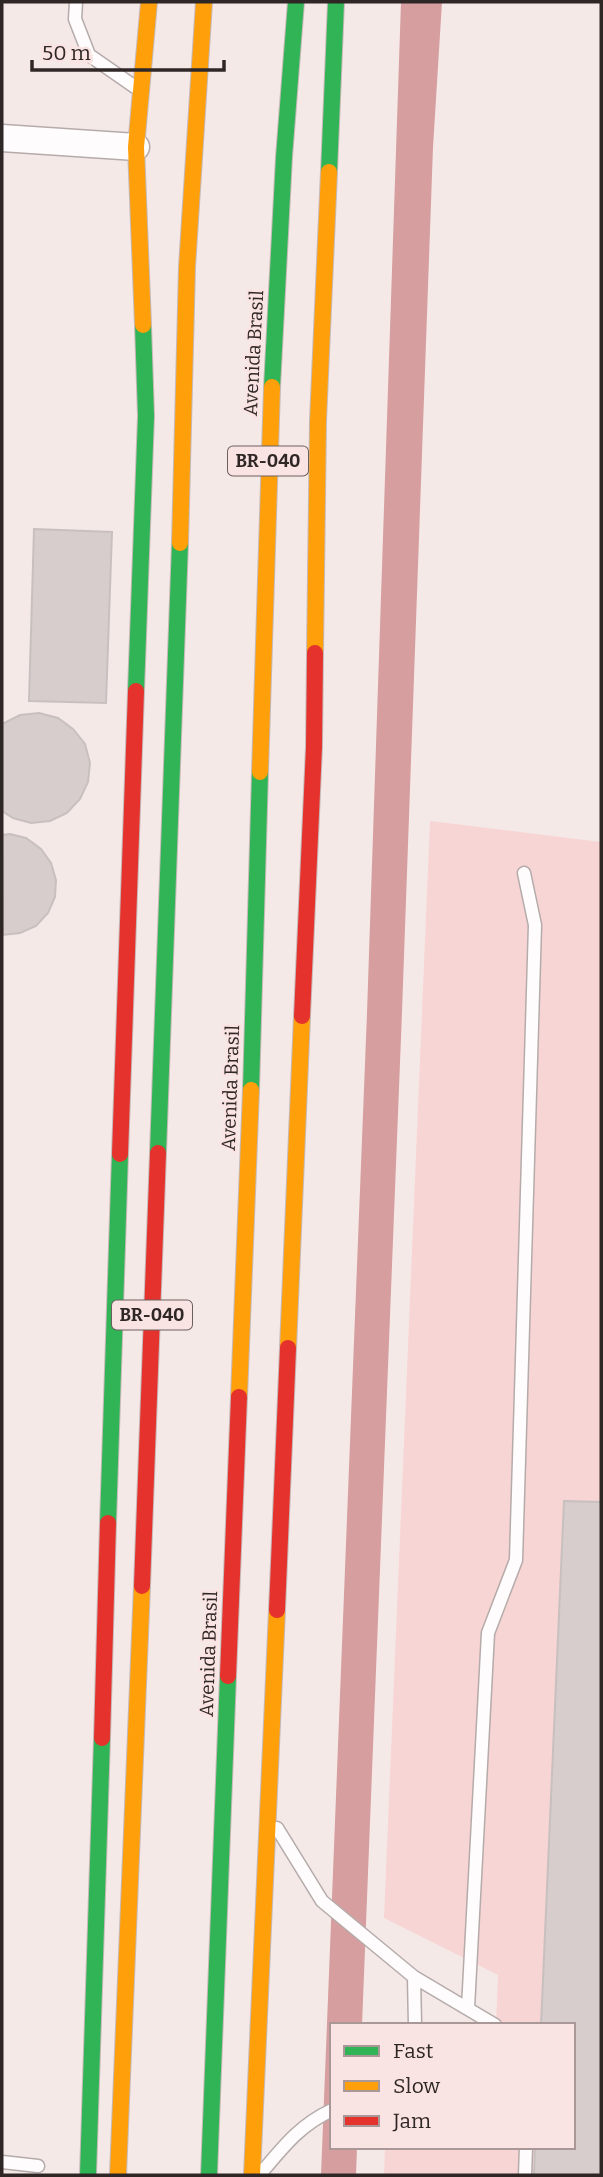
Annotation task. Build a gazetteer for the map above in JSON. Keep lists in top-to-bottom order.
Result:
{
  "streets": {
    "highway": ["Avenida Brasil", "BR-040"]
  },
  "legend": ["Fast", "Slow", "Jam"],
  "scale_bar": "50 m"
}
